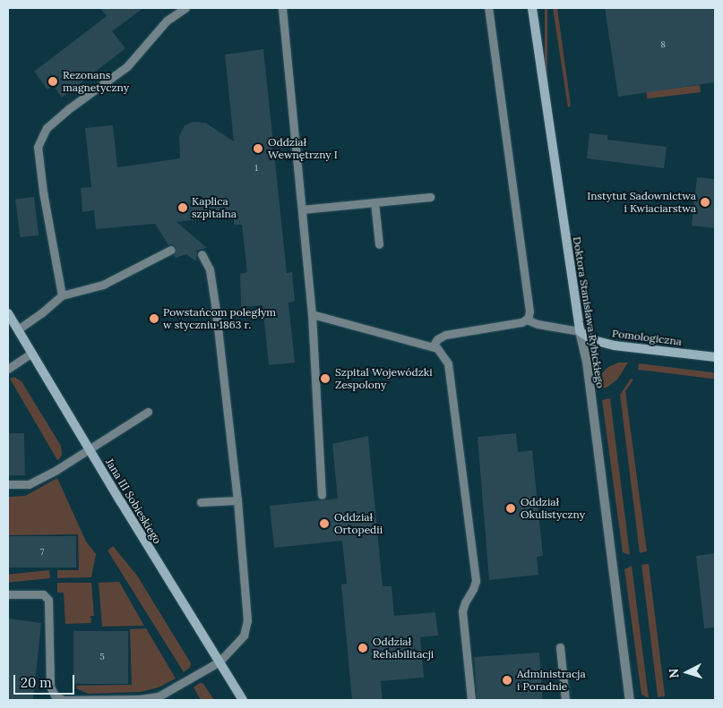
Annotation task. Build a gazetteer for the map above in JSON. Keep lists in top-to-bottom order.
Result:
{
  "streets": {
    "street": ["Doktora Stanisława Rybickiego", "Pomologiczna", "Jana III Sobieskiego"]
  },
  "crossings": [
    ["Doktora Stanisława Rybickiego", "Pomologiczna"]
  ],
  "places": [
    "Rezonans magnetyczny",
    "Oddział Wewnętrzny I",
    "Instytut Sadownictwa i Kwiaciarstwa",
    "Kaplica szpitalna",
    "Powstańcom poległym w styczniu 1863 r.",
    "Szpital Wojewódzki Zespolony",
    "Oddział Okulistyczny",
    "Oddział Ortopedii",
    "Oddział Rehabilitacji",
    "Administracja i Poradnie"
  ],
  "house_numbers": [
    "8",
    "1",
    "7",
    "5"
  ],
  "scale_bar": "20 m",
  "north": "left"
}
